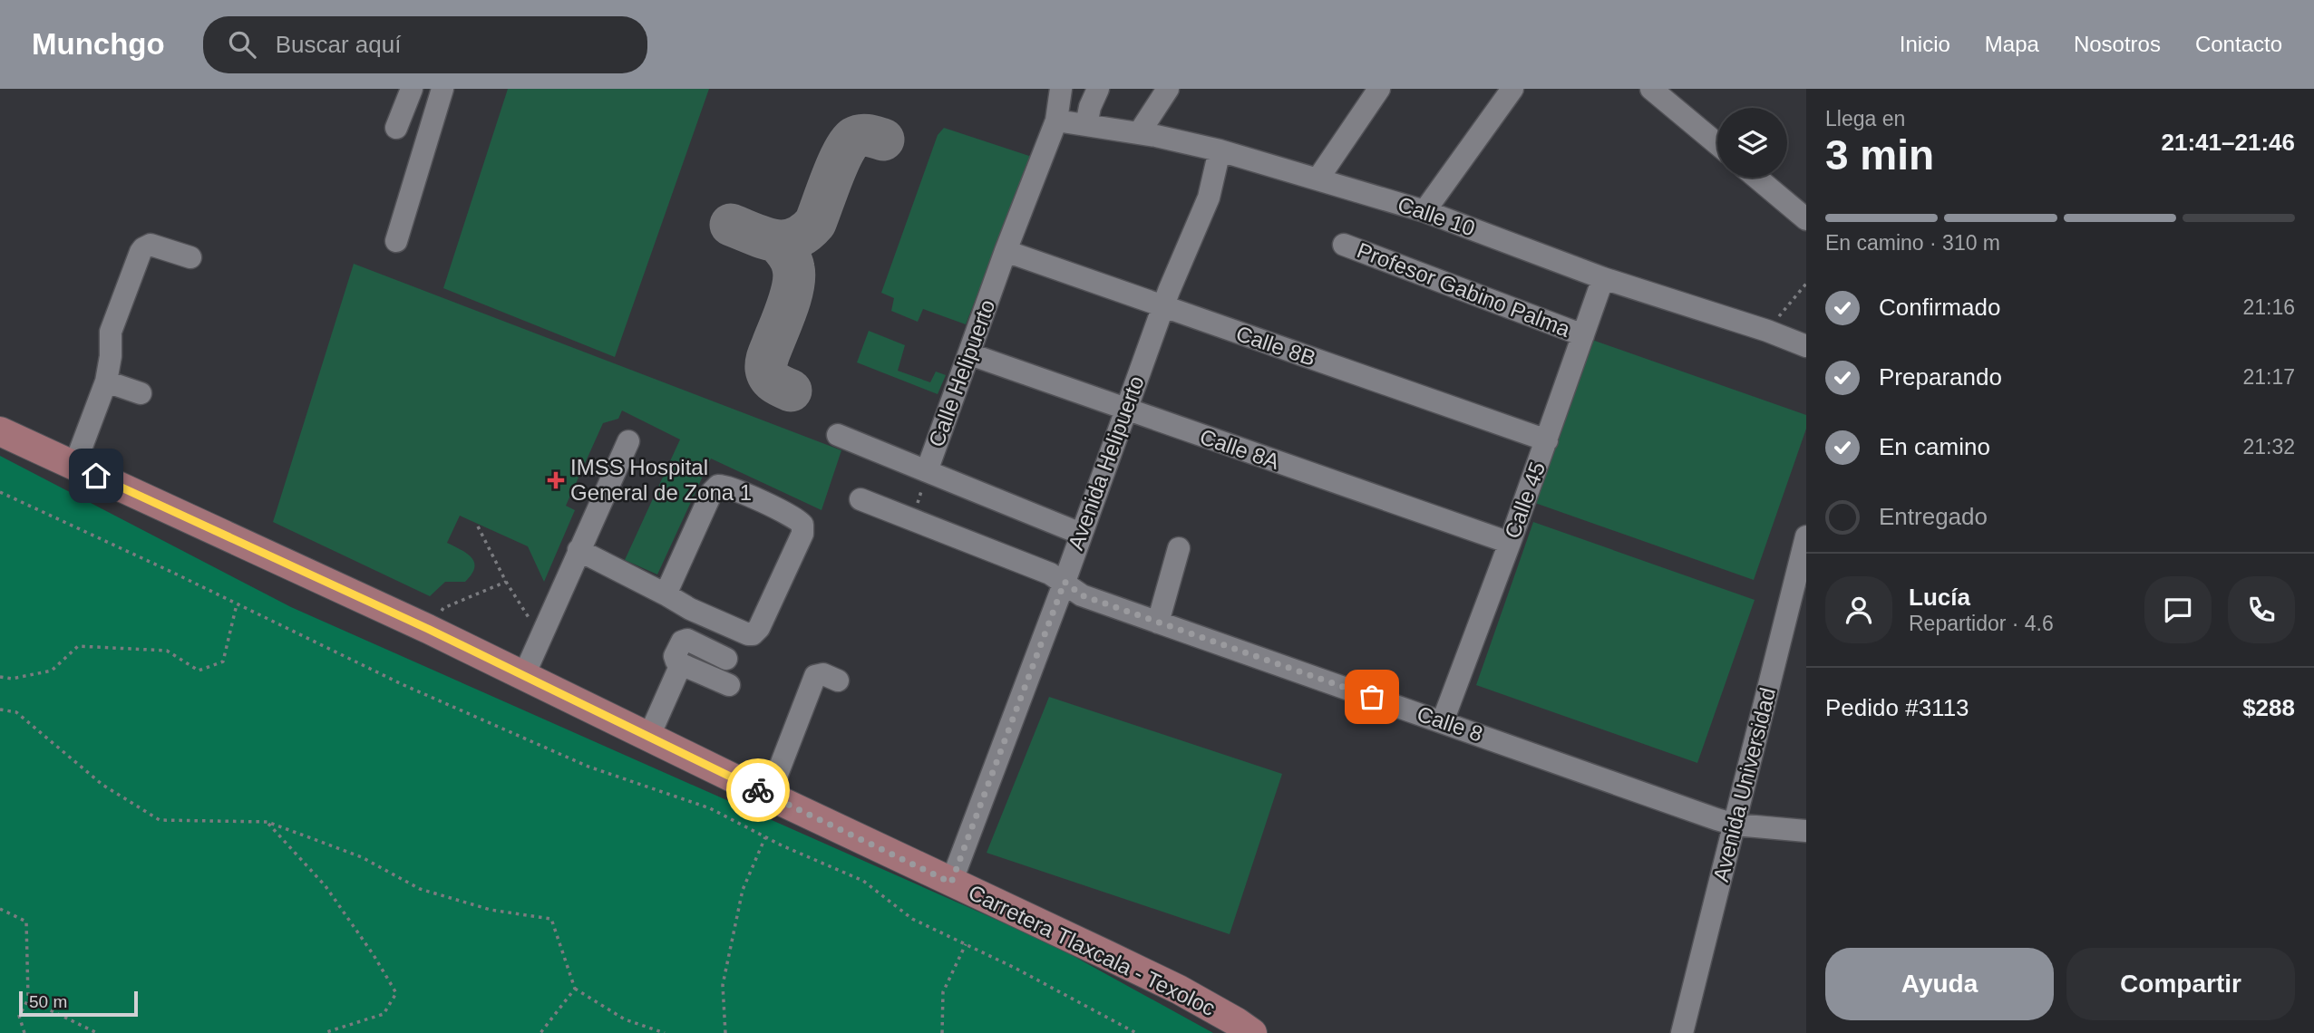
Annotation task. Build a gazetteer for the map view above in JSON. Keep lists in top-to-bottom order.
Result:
{
  "streets": {
    "main road": ["Carretera Tlaxcala - Texoloc"],
    "street": [
      "Calle 10",
      "Profesor Gabino Palma",
      "Calle 8B",
      "Calle Helipuerto",
      "Calle 8A",
      "Avenida Helipuerto",
      "Calle 45",
      "Calle 8",
      "Avenida Universidad"
    ]
  },
  "crossings": [
    ["Calle 10", "Calle Helipuerto"],
    ["Calle 10", "Avenida Helipuerto"],
    ["Calle 10", "Calle 45"],
    ["Profesor Gabino Palma", "Calle 45"],
    ["Calle 8B", "Calle Helipuerto"],
    ["Calle 8B", "Avenida Helipuerto"],
    ["Calle 8B", "Calle 45"],
    ["Calle Helipuerto", "Calle 8A"],
    ["Calle Helipuerto", "Avenida Helipuerto"],
    ["Calle 8A", "Avenida Helipuerto"],
    ["Calle 8A", "Calle 45"],
    ["Avenida Helipuerto", "Calle 8"],
    ["Avenida Helipuerto", "Carretera Tlaxcala - Texoloc"],
    ["Calle 45", "Calle 8"],
    ["Calle 8", "Avenida Universidad"]
  ],
  "places": {
    "health": ["IMSS Hospital General de Zona 1"]
  },
  "scale_bar": "50 m",
  "page": {
    "header": "Munchgo",
    "search": "Buscar aquí",
    "nav": [
      "Inicio",
      "Mapa",
      "Nosotros",
      "Contacto"
    ],
    "heading": ["3 min", "Llega en", "21:41–21:46"],
    "panel": [
      "Lucía",
      "Repartidor · 4.6",
      "Pedido #3113",
      "$288"
    ],
    "bar": "En camino · 310 m",
    "list": [
      ["Confirmado", "21:16"],
      ["Preparando", "21:17"],
      ["En camino", "21:32"],
      "Entregado"
    ],
    "buttons": ["Ayuda", "Compartir"],
    "scale": "50 m"
  }
}
